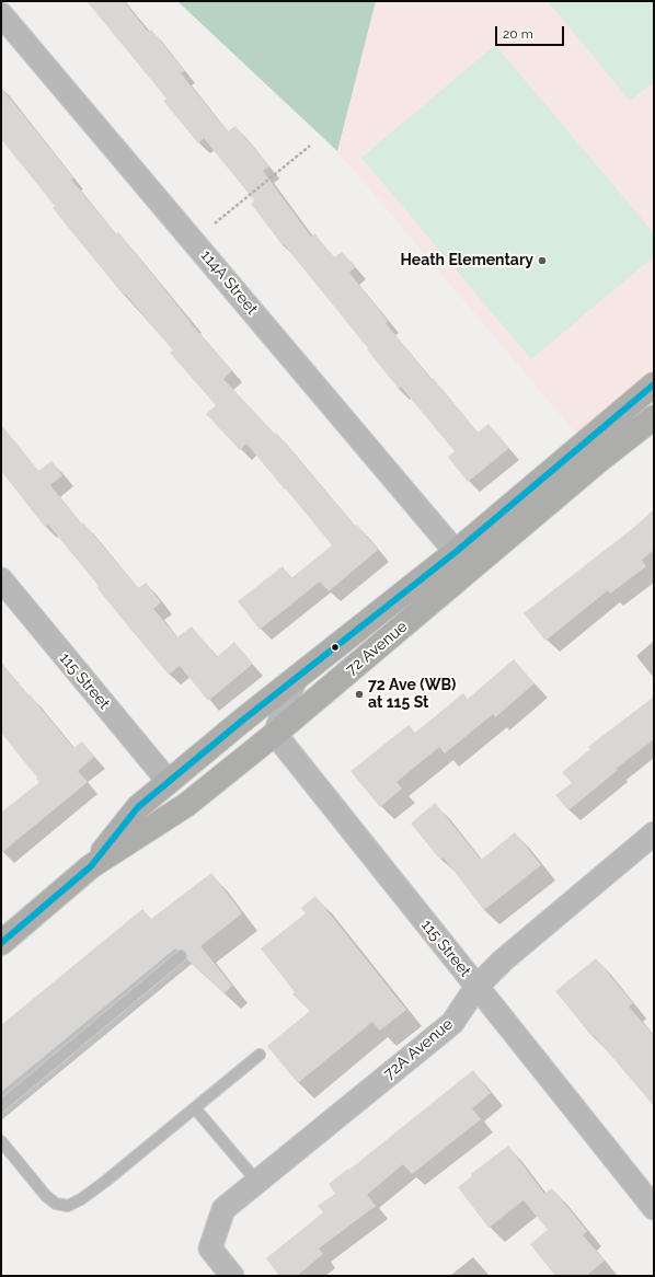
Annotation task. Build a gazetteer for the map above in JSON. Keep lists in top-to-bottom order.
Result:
{
  "streets": {
    "main road": ["72 Avenue"],
    "street": ["114A Street", "115 Street", "72A Avenue"]
  },
  "crossings": [
    ["114A Street", "72 Avenue"],
    ["72 Avenue", "115 Street"],
    ["115 Street", "72A Avenue"]
  ],
  "places": ["Heath Elementary", "72 Ave (WB) at 115 St"],
  "scale_bar": "20 m"
}
